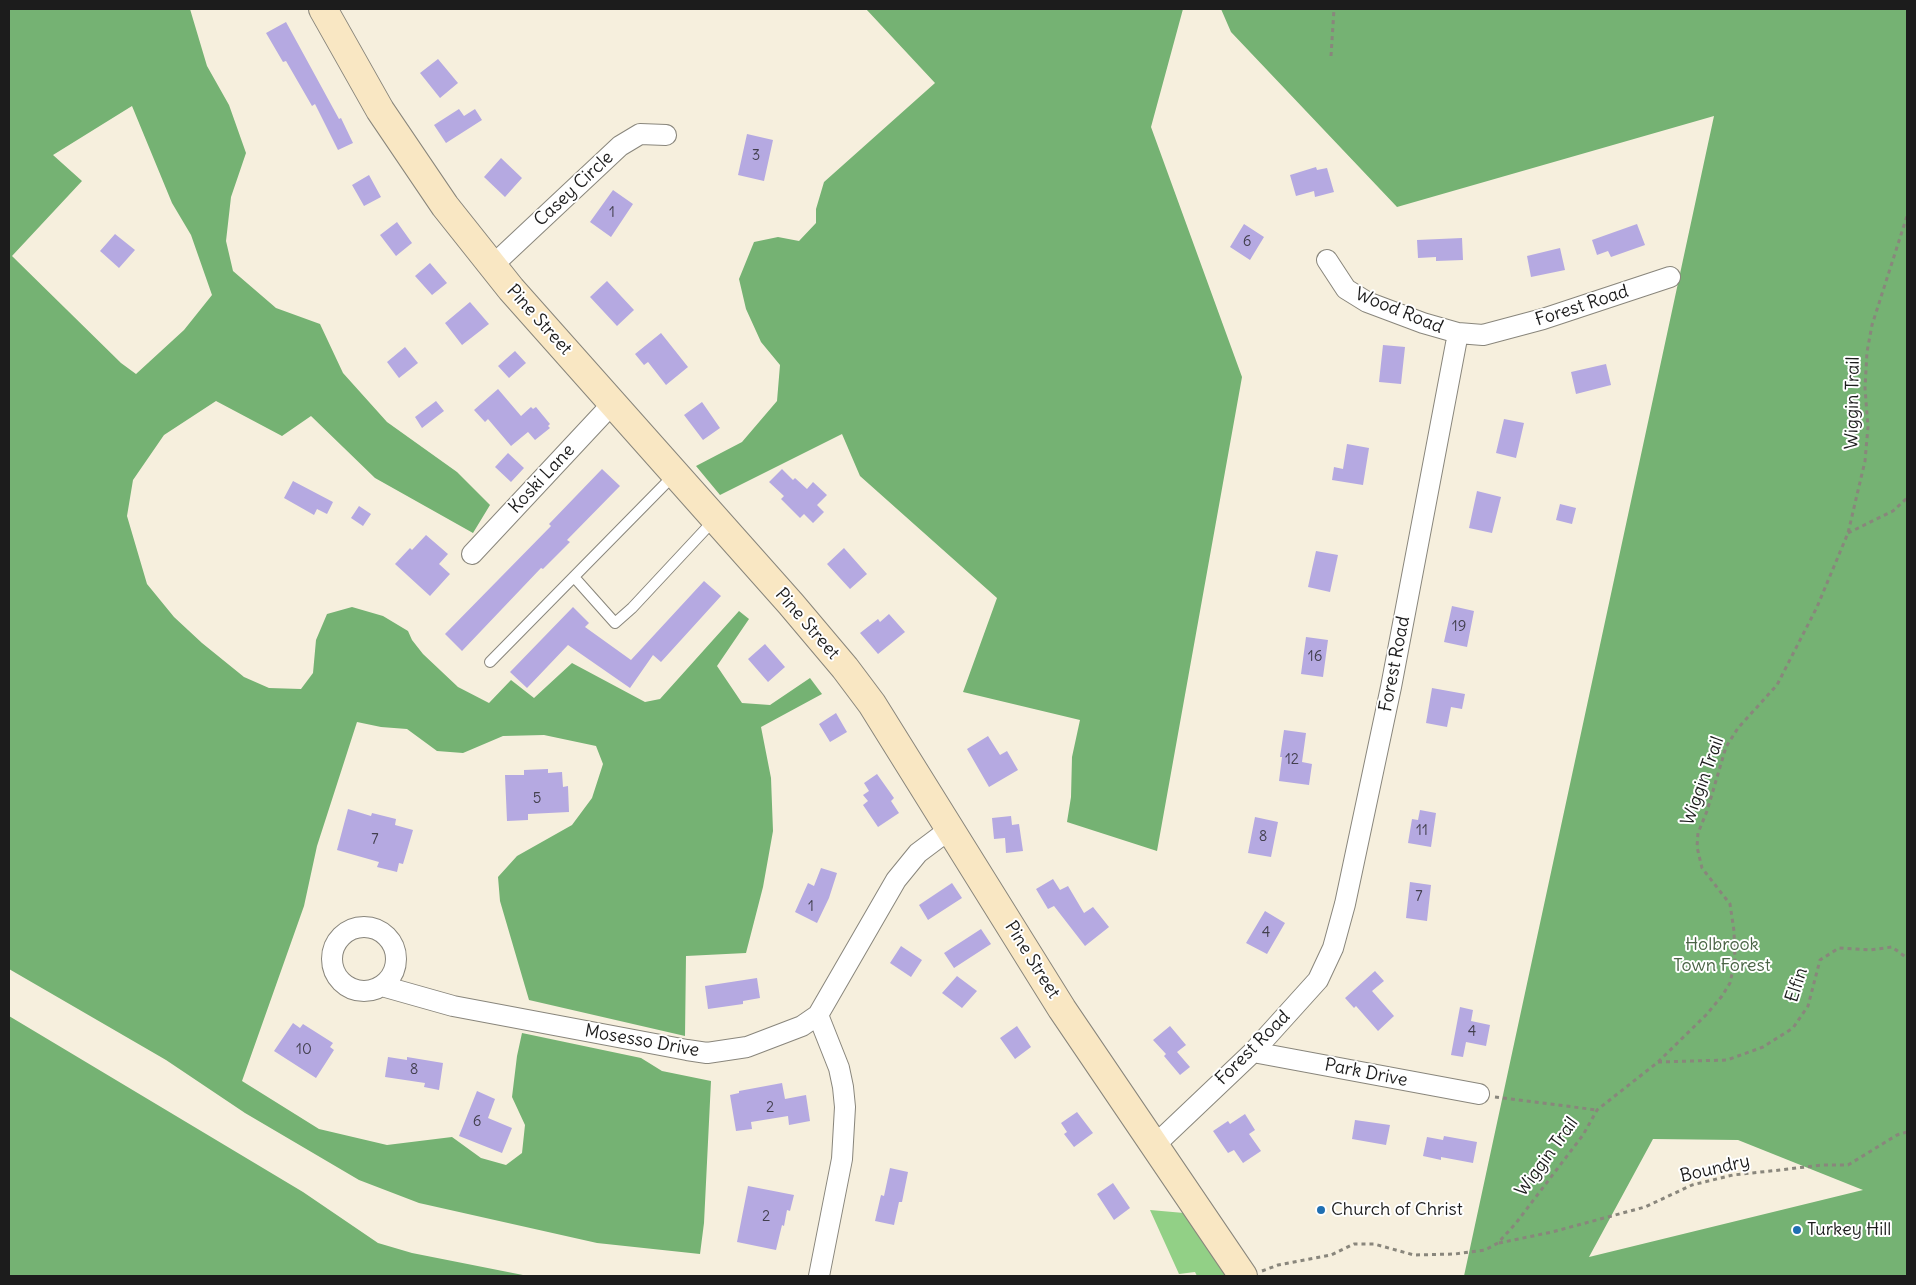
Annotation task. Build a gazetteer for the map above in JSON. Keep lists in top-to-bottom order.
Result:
{
  "streets": {
    "main road": ["Pine Street"],
    "street": [
      "Casey Circle",
      "Forest Road",
      "Wood Road",
      "Koski Lane",
      "Mosesso Drive",
      "Park Drive"
    ],
    "path": ["Wiggin Trail", "Elfin", "Boundry"]
  },
  "crossings": [
    ["Casey Circle", "Pine Street"],
    ["Forest Road", "Wood Road"],
    ["Forest Road", "Pine Street"],
    ["Forest Road", "Park Drive"],
    ["Pine Street", "Wiggin Trail"],
    ["Pine Street", "Koski Lane"],
    ["Pine Street", "Mosesso Drive"],
    ["Wiggin Trail", "Elfin"],
    ["Wiggin Trail", "Boundry"]
  ],
  "parks": ["Holbrook Town Forest"],
  "places": ["Church of Christ", "Turkey Hill"],
  "house_numbers": [
    "3",
    "1",
    "6",
    "19",
    "16",
    "12",
    "5",
    "11",
    "8",
    "7",
    "7",
    "1",
    "4",
    "4",
    "10",
    "8",
    "2",
    "6",
    "2"
  ]
}
